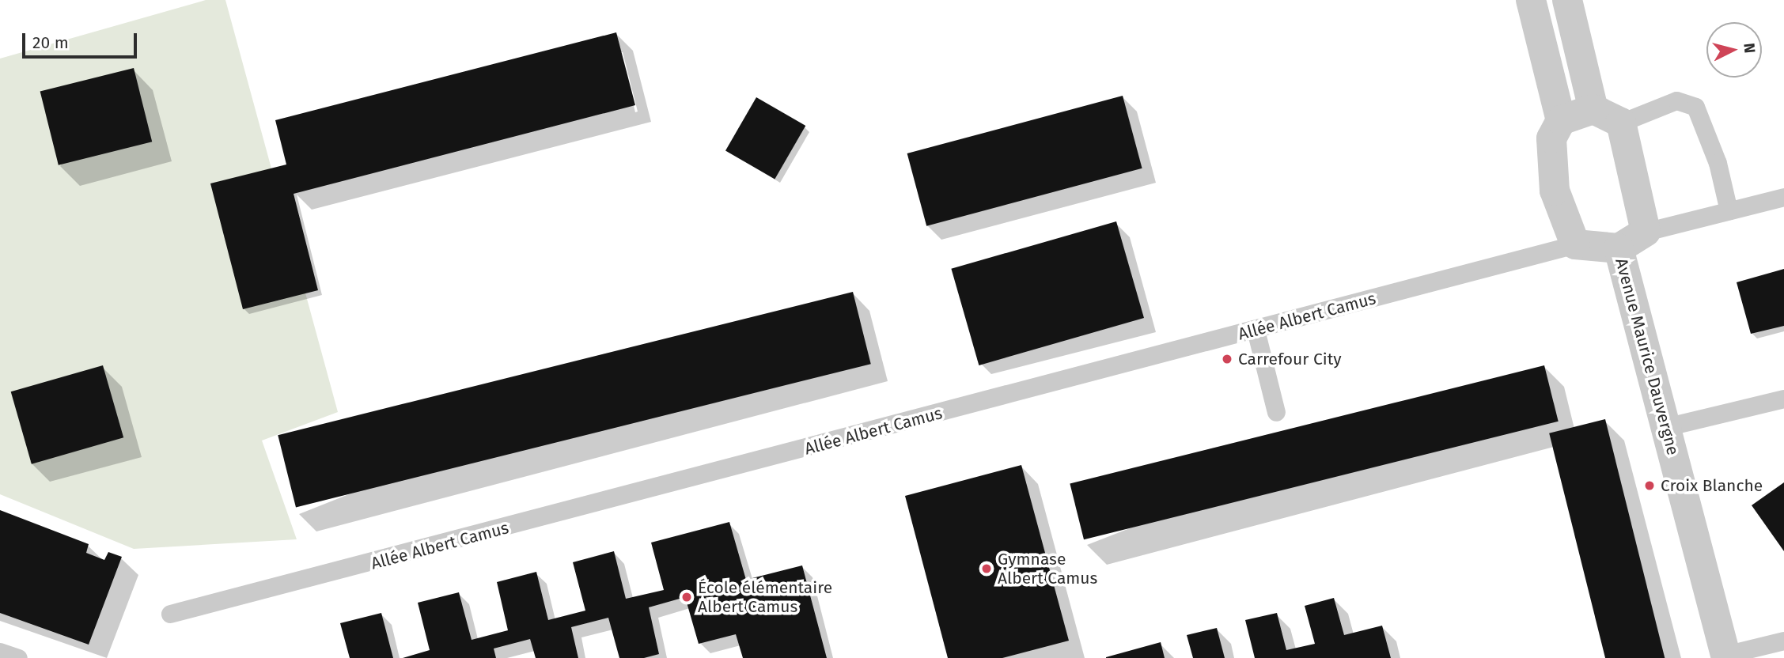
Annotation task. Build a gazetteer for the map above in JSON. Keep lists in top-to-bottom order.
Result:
{
  "streets": {
    "street": ["Avenue Maurice Dauvergne"],
    "lane": ["Allée Albert Camus"]
  },
  "places": [
    "Carrefour City",
    "Croix Blanche",
    "Gymnase Albert Camus",
    "École élémentaire Albert Camus"
  ],
  "scale_bar": "20 m",
  "north": "right"
}
